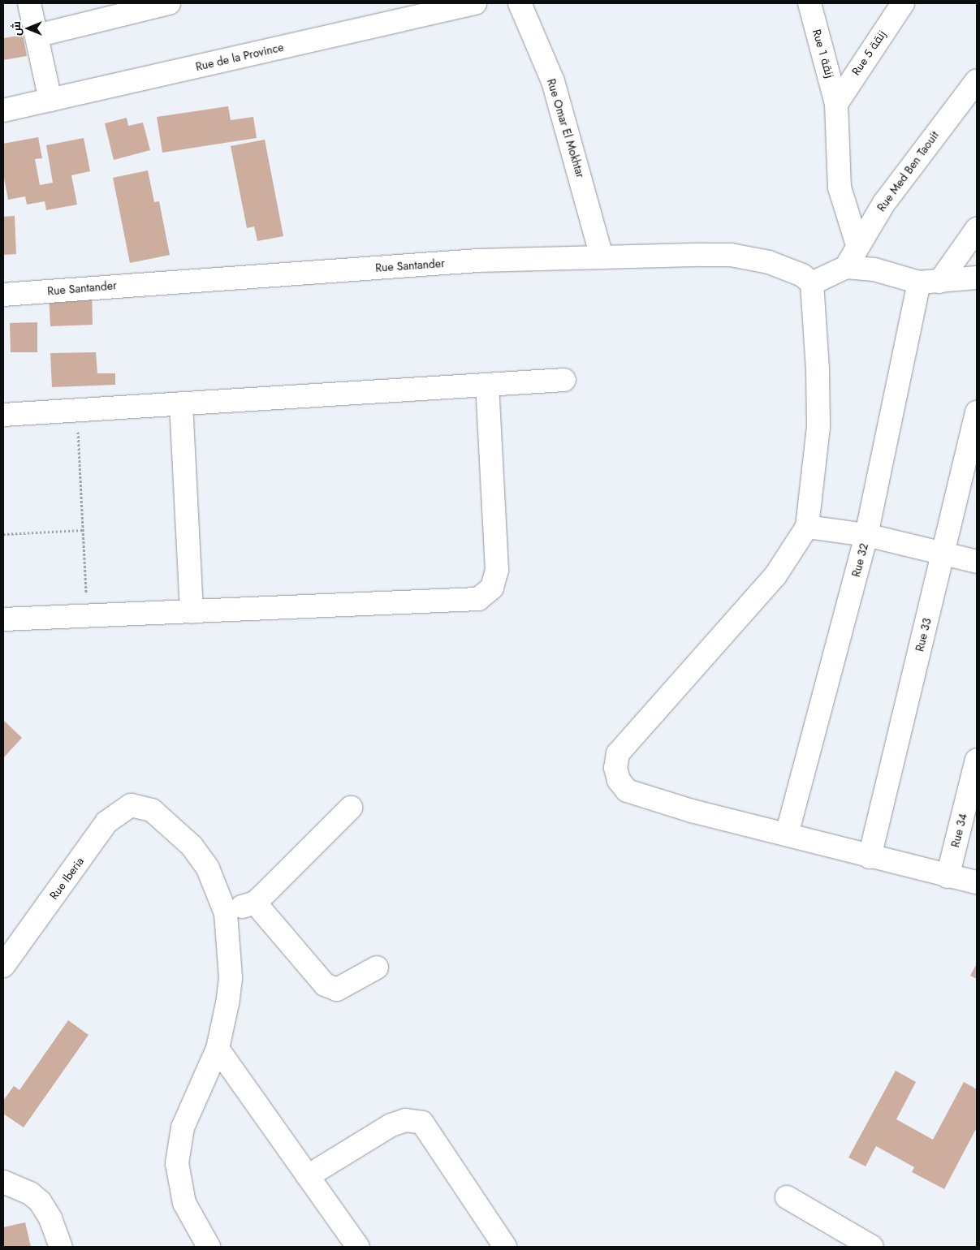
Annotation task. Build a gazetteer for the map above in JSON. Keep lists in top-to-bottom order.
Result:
{
  "streets": {
    "street": [
      "Rue 5 زنقة",
      "Rue 1 زنقة",
      "Rue de la Province",
      "Rue Omar El Mokhtar",
      "Rue Med Ben Taouit",
      "Rue Santander",
      "Rue 32",
      "Rue 33",
      "Rue 34",
      "Rue Iberia"
    ]
  },
  "crossings": [
    ["Rue 5 زنقة", "Rue 1 زنقة"],
    ["Rue 1 زنقة", "Rue Med Ben Taouit"],
    ["Rue Omar El Mokhtar", "Rue Santander"]
  ],
  "north": "left"
}
